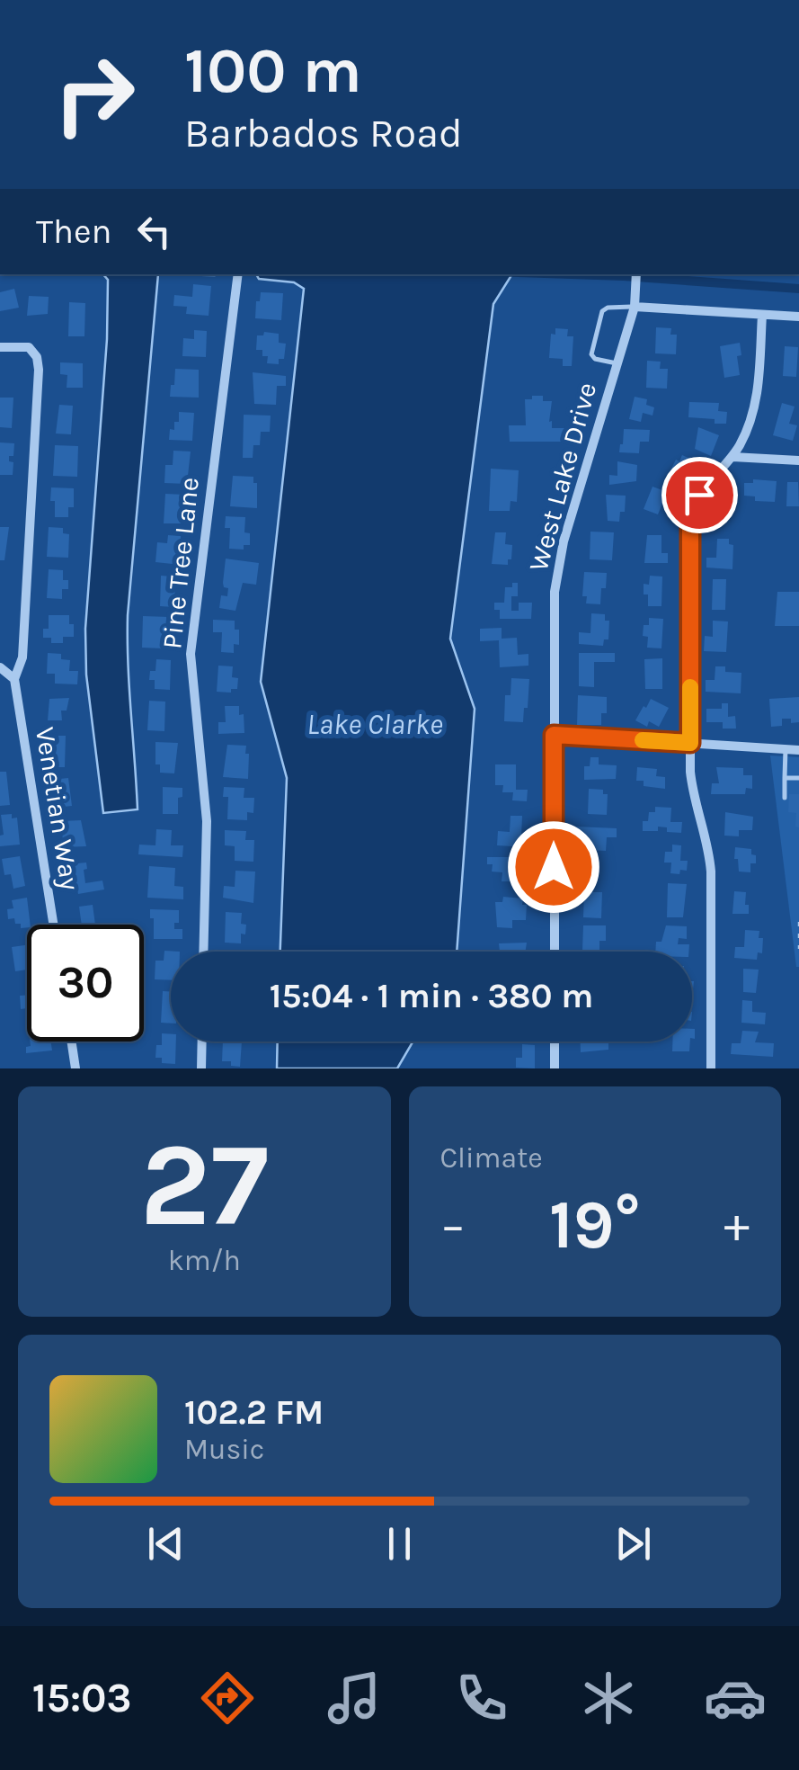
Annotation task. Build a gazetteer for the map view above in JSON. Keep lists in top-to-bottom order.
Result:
{
  "streets": {
    "street": ["West Lake Drive", "Pine Tree Lane", "Venetian Way"]
  },
  "water": ["Lake Clarke"],
  "page": {
    "turn": ["100 m", "Barbados Road"],
    "then": "Then",
    "limit": "30",
    "trip": "15:04 · 1 min · 380 m",
    "tile": [
      ["27", "km/h"],
      "Climate"
    ],
    "heat": ["−", "19°", "+"],
    "song": ["102.2 FM", "Music"],
    "tabs": "15:03"
  }
}
